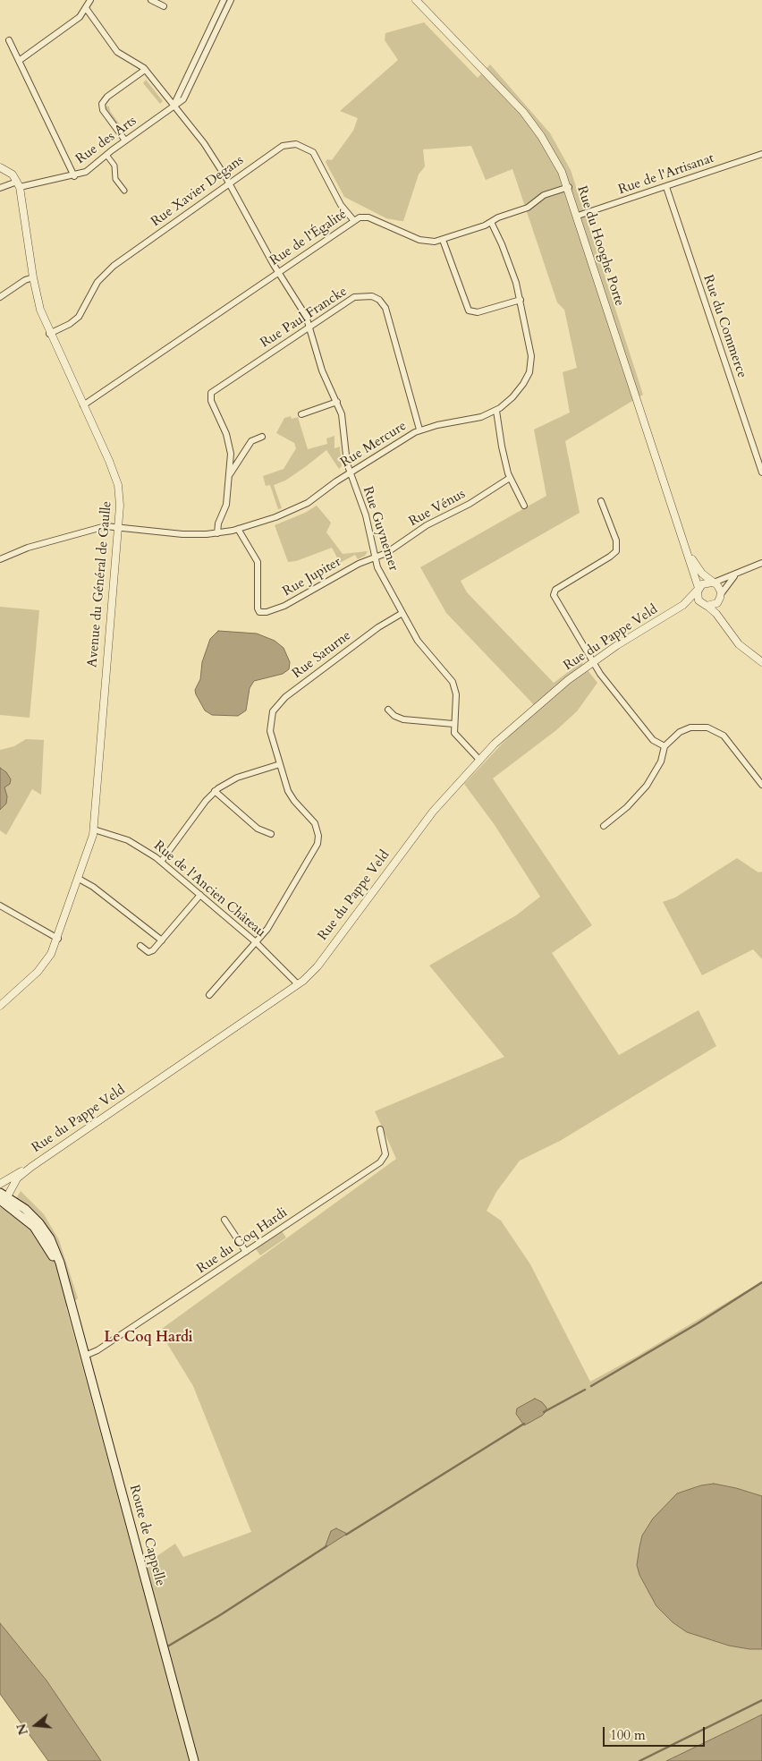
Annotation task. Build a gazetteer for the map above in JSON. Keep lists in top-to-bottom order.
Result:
{
  "streets": {
    "main road": ["Route de Cappelle"],
    "street": [
      "Rue des Arts",
      "Rue de l'Artisanat",
      "Rue Xavier Degans",
      "Rue de l'Égalité",
      "Rue du Hooghe Porte",
      "Rue Paul Francke",
      "Rue du Commerce",
      "Rue Mercure",
      "Rue Vénus",
      "Rue Guynemer",
      "Rue Jupiter",
      "Avenue du Général de Gaulle",
      "Rue du Pappe Veld",
      "Rue Saturne",
      "Rue de l'Ancien Château",
      "Rue du Coq Hardi"
    ]
  },
  "crossings": [
    ["Rue des Arts", "Rue Guynemer"],
    ["Rue des Arts", "Avenue du Général de Gaulle"],
    ["Rue de l'Artisanat", "Rue du Hooghe Porte"],
    ["Rue de l'Artisanat", "Rue du Commerce"],
    ["Rue Xavier Degans", "Rue de l'Égalité"],
    ["Rue Xavier Degans", "Rue Guynemer"],
    ["Rue Xavier Degans", "Avenue du Général de Gaulle"],
    ["Rue de l'Égalité", "Rue du Hooghe Porte"],
    ["Rue de l'Égalité", "Rue Mercure"],
    ["Rue de l'Égalité", "Rue Guynemer"],
    ["Rue de l'Égalité", "Avenue du Général de Gaulle"],
    ["Rue du Hooghe Porte", "Rue du Pappe Veld"],
    ["Rue Paul Francke", "Rue Mercure"],
    ["Rue Paul Francke", "Rue Guynemer"],
    ["Rue Mercure", "Rue Guynemer"],
    ["Rue Mercure", "Rue Jupiter"],
    ["Rue Mercure", "Avenue du Général de Gaulle"],
    ["Rue Vénus", "Rue Guynemer"],
    ["Rue Vénus", "Rue Jupiter"],
    ["Rue Guynemer", "Rue Jupiter"],
    ["Rue Guynemer", "Rue du Pappe Veld"],
    ["Rue Guynemer", "Rue Saturne"],
    ["Avenue du Général de Gaulle", "Rue de l'Ancien Château"],
    ["Rue du Pappe Veld", "Rue de l'Ancien Château"],
    ["Rue du Pappe Veld", "Route de Cappelle"],
    ["Rue du Coq Hardi", "Route de Cappelle"]
  ],
  "districts": ["Le Coq Hardi"],
  "scale_bar": "100 m",
  "north": "left"
}
